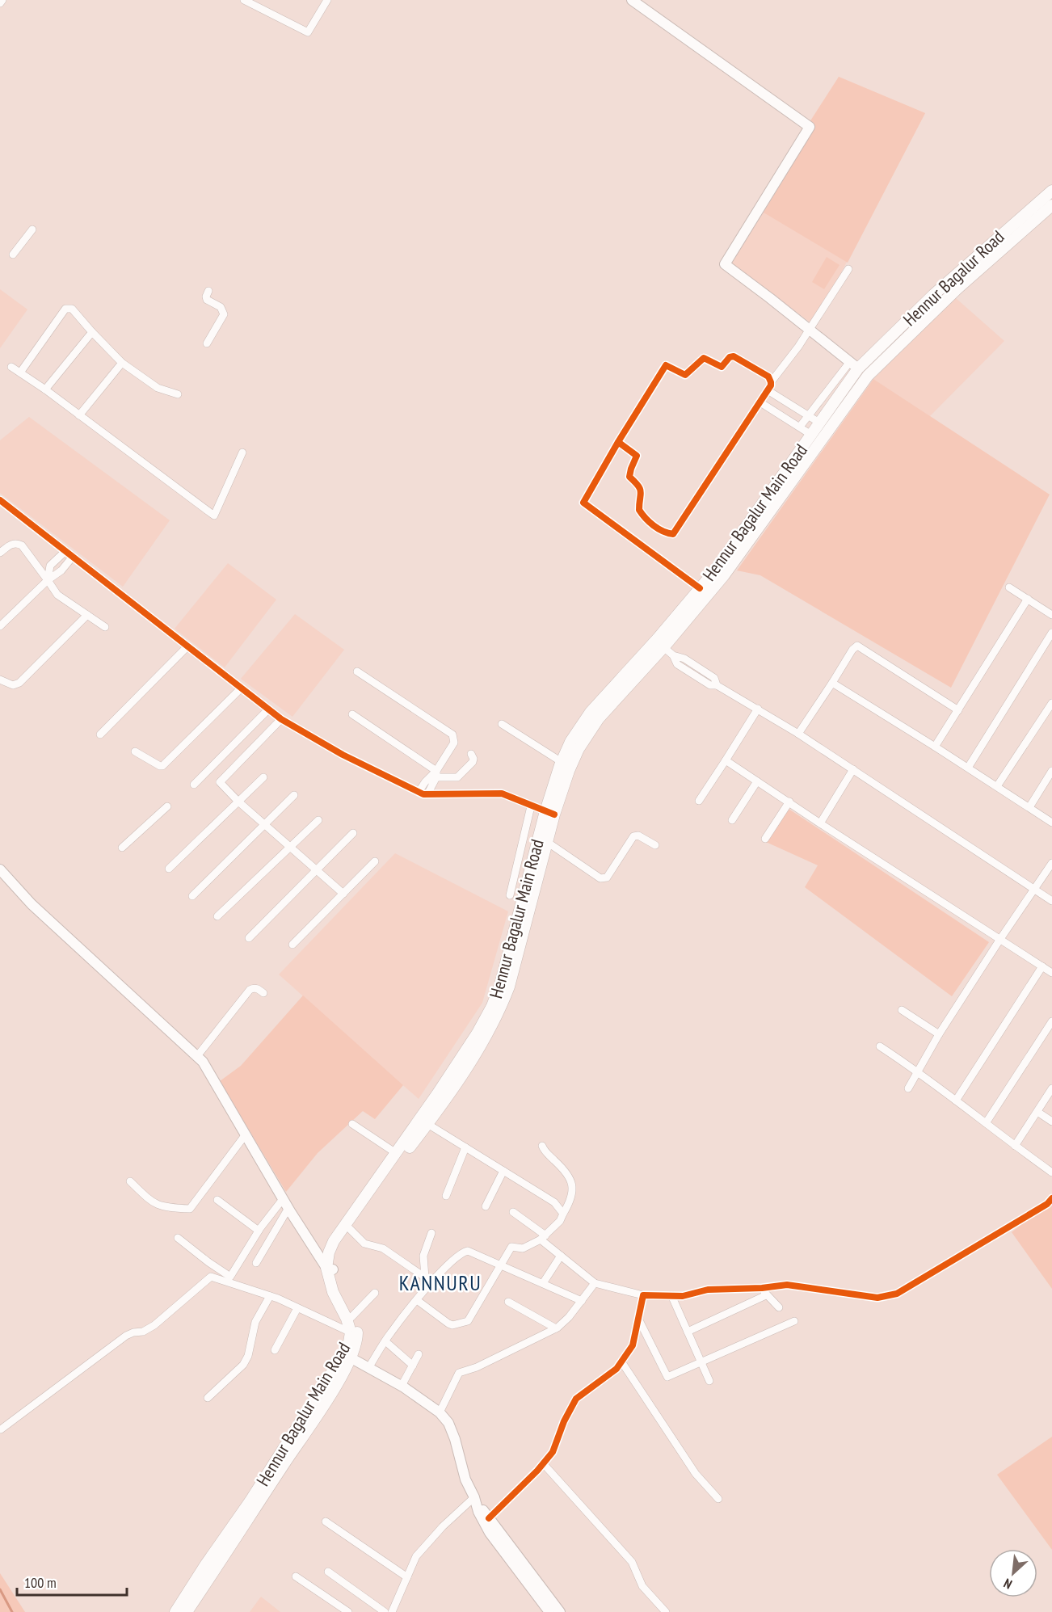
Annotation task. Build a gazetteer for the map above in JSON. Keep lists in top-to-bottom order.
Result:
{
  "streets": {
    "main road": ["Hennur Bagalur Road", "Hennur Bagalur Main Road"]
  },
  "crossings": [
    ["Hennur Bagalur Road", "Hennur Bagalur Main Road"]
  ],
  "districts": ["KANNURU"],
  "scale_bar": "100 m",
  "north": "bottom left"
}
